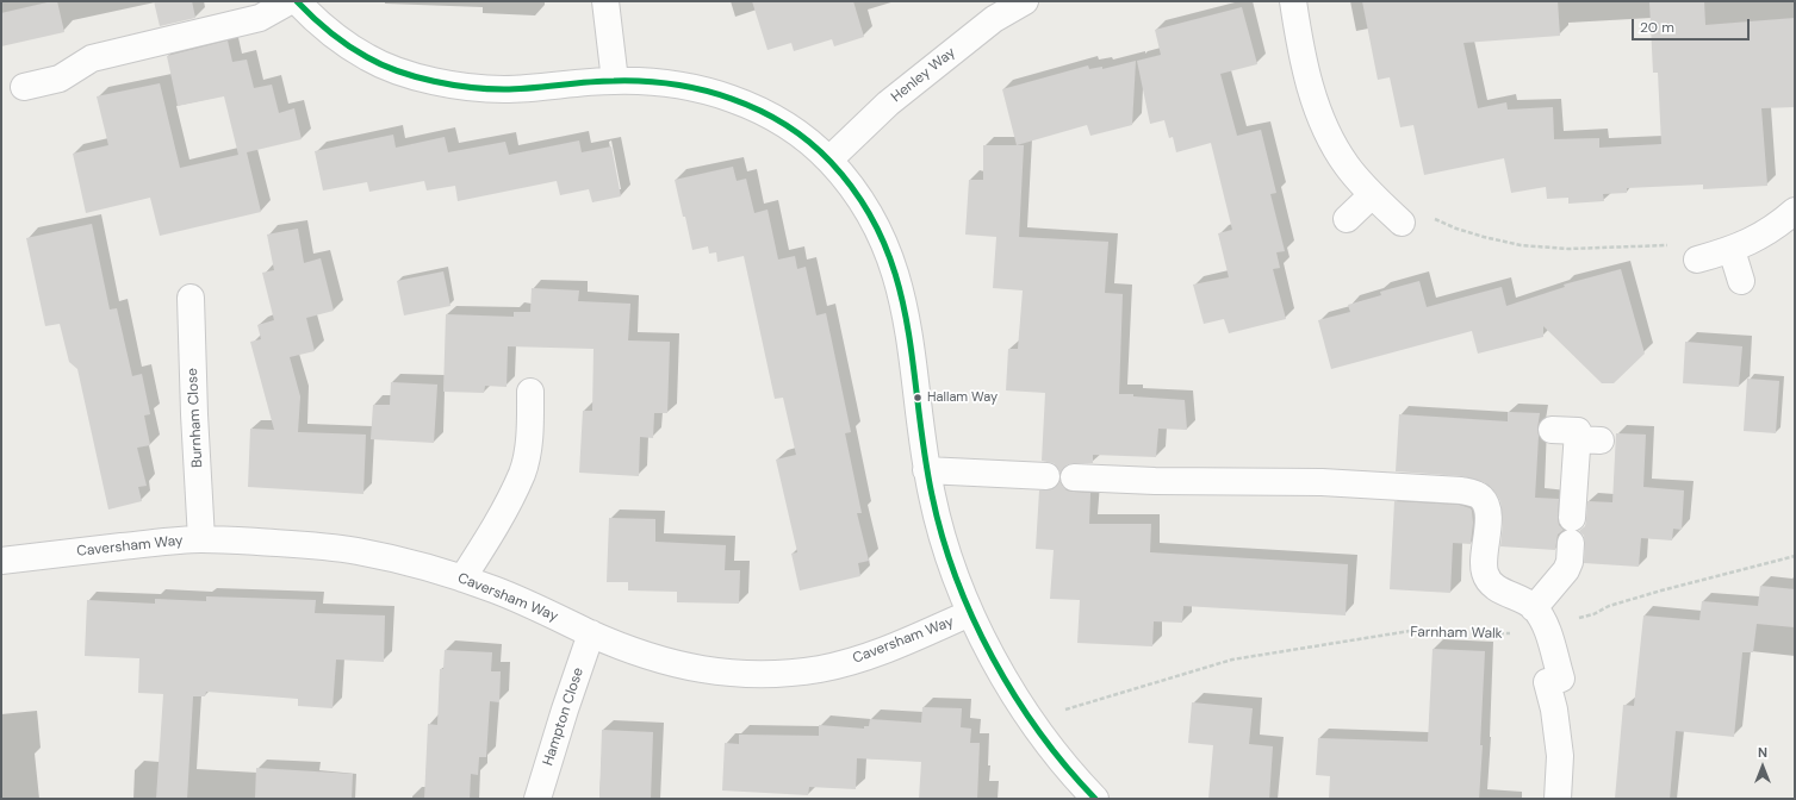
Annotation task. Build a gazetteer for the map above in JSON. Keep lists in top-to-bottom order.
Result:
{
  "streets": {
    "street": [
      "Henley Way",
      "Burnham Close",
      "Caversham Way",
      "Hampton Close"
    ],
    "path": ["Farnham Walk"]
  },
  "crossings": [
    ["Burnham Close", "Caversham Way"],
    ["Caversham Way", "Hampton Close"]
  ],
  "places": ["Hallam Way"],
  "scale_bar": "20 m",
  "north": "top"
}
